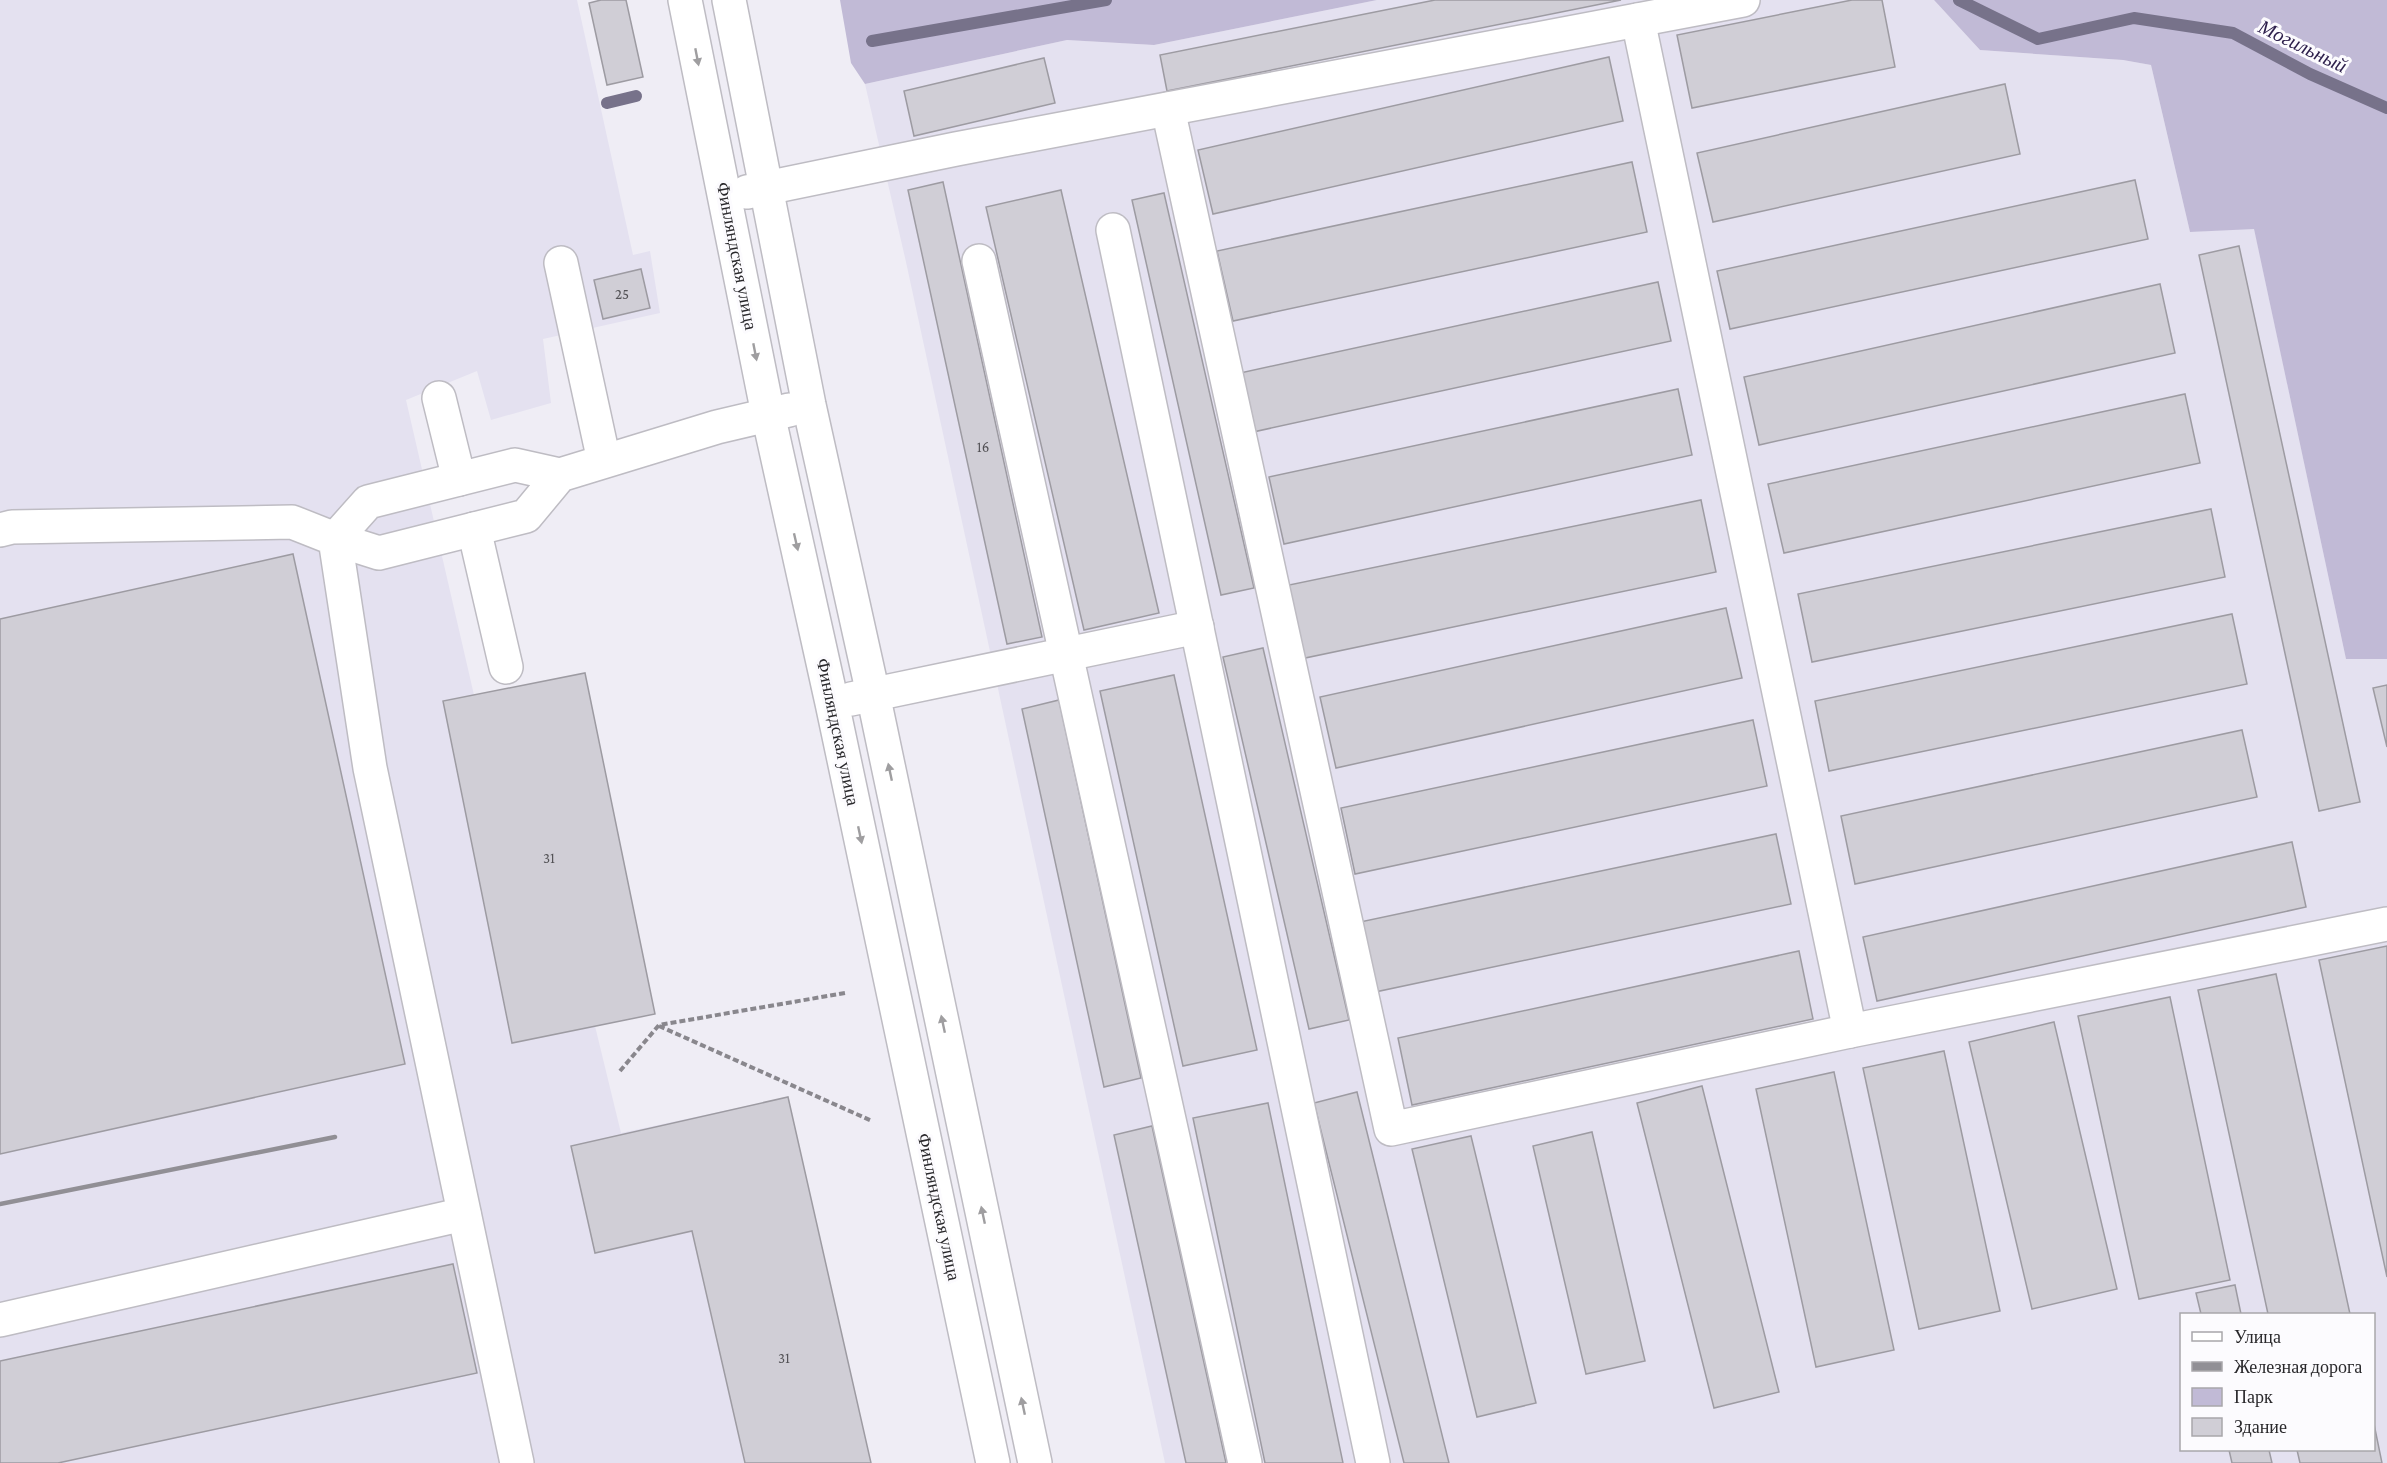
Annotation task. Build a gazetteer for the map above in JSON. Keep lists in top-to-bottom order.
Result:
{
  "streets": {
    "street": ["Финляндская улица"]
  },
  "water": ["Могильный"],
  "house_numbers": [
    "25",
    "16",
    "31",
    "31"
  ],
  "legend": [
    "Улица",
    "Железная дорога",
    "Парк",
    "Здание"
  ]
}
